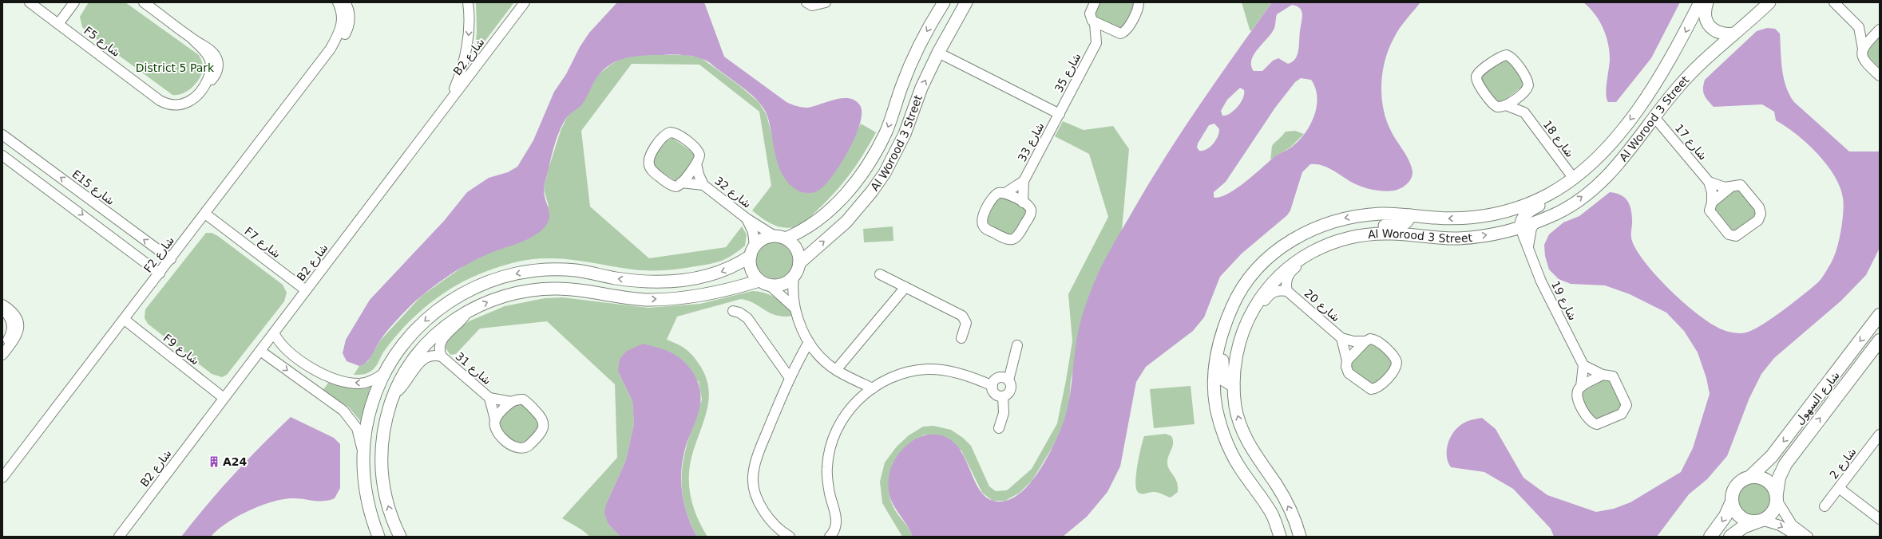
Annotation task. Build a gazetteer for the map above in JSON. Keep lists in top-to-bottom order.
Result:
{
  "streets": {
    "main road": ["شارع السهول"],
    "street": [
      "F5 شارع",
      "B2 شارع",
      "شارع 35",
      "Al Worood 3 Street",
      "شارع 18",
      "شارع 33",
      "شارع 17",
      "E15 شارع",
      "شارع 32",
      "F7 شارع",
      "F2 شارع",
      "شارع 19",
      "شارع 20",
      "F9 شارع",
      "شارع 31",
      "شارع 2"
    ]
  },
  "crossings": [
    ["B2 شارع", "F7 شارع"],
    ["B2 شارع", "F9 شارع"],
    ["شارع 35", "شارع 33"],
    ["Al Worood 3 Street", "شارع 18"],
    ["Al Worood 3 Street", "شارع 17"],
    ["Al Worood 3 Street", "شارع 32"],
    ["Al Worood 3 Street", "شارع 19"],
    ["Al Worood 3 Street", "شارع 20"],
    ["E15 شارع", "F2 شارع"],
    ["F7 شارع", "F2 شارع"],
    ["F2 شارع", "F9 شارع"]
  ],
  "parks": ["District 5 Park"],
  "places": {
    "building": ["A24"]
  }
}
